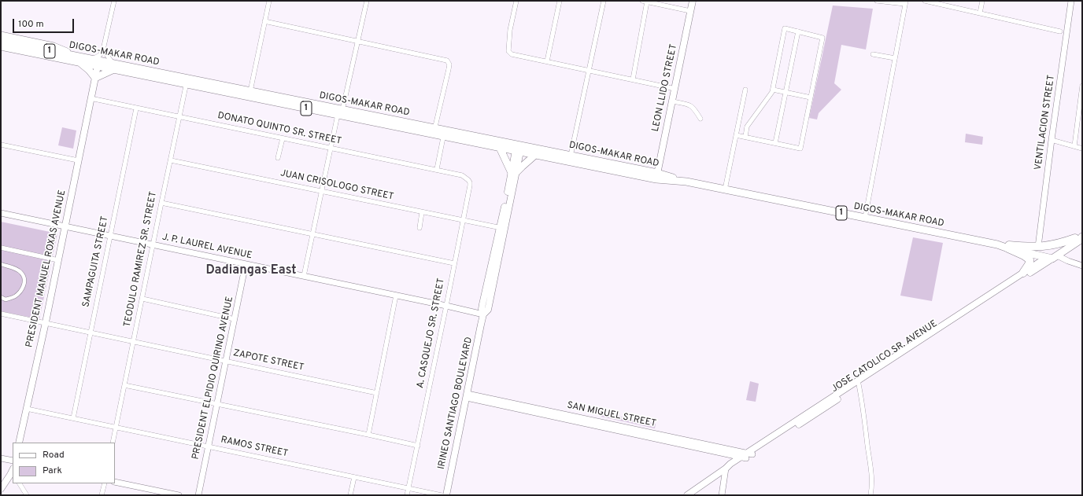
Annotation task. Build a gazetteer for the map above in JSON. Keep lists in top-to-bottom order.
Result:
{
  "streets": {
    "main road": [
      "1",
      "DIGOS-MAKAR ROAD",
      "LEON LLIDO STREET",
      "PRESIDENT MANUEL ROXAS AVENUE",
      "JOSE CATOLICO SR. AVENUE",
      "IRINEO SANTIAGO BOULEVARD"
    ],
    "street": [
      "VENTILACION STREET",
      "DONATO QUINTO SR. STREET",
      "JUAN CRISOLOGO STREET",
      "J. P. LAUREL AVENUE",
      "TEODULO RAMIREZ SR. STREET",
      "SAMPAGUITA STREET",
      "A. CASQUEJO SR. STREET",
      "ZAPOTE STREET",
      "PRESIDENT ELPIDIO QUIRINO AVENUE",
      "SAN MIGUEL STREET",
      "RAMOS STREET"
    ]
  },
  "crossings": [
    ["DIGOS-MAKAR ROAD", "LEON LLIDO STREET"],
    ["DIGOS-MAKAR ROAD", "TEODULO RAMIREZ SR. STREET"],
    ["DIGOS-MAKAR ROAD", "PRESIDENT MANUEL ROXAS AVENUE"],
    ["DIGOS-MAKAR ROAD", "JOSE CATOLICO SR. AVENUE"],
    ["DIGOS-MAKAR ROAD", "IRINEO SANTIAGO BOULEVARD"],
    ["DONATO QUINTO SR. STREET", "TEODULO RAMIREZ SR. STREET"],
    ["DONATO QUINTO SR. STREET", "SAMPAGUITA STREET"],
    ["DONATO QUINTO SR. STREET", "PRESIDENT MANUEL ROXAS AVENUE"],
    ["DONATO QUINTO SR. STREET", "A. CASQUEJO SR. STREET"],
    ["JUAN CRISOLOGO STREET", "TEODULO RAMIREZ SR. STREET"],
    ["JUAN CRISOLOGO STREET", "A. CASQUEJO SR. STREET"],
    ["JUAN CRISOLOGO STREET", "IRINEO SANTIAGO BOULEVARD"],
    ["J. P. LAUREL AVENUE", "TEODULO RAMIREZ SR. STREET"],
    ["J. P. LAUREL AVENUE", "SAMPAGUITA STREET"],
    ["J. P. LAUREL AVENUE", "PRESIDENT MANUEL ROXAS AVENUE"],
    ["J. P. LAUREL AVENUE", "A. CASQUEJO SR. STREET"],
    ["J. P. LAUREL AVENUE", "PRESIDENT ELPIDIO QUIRINO AVENUE"],
    ["J. P. LAUREL AVENUE", "IRINEO SANTIAGO BOULEVARD"],
    ["TEODULO RAMIREZ SR. STREET", "ZAPOTE STREET"],
    ["TEODULO RAMIREZ SR. STREET", "RAMOS STREET"],
    ["SAMPAGUITA STREET", "ZAPOTE STREET"],
    ["SAMPAGUITA STREET", "RAMOS STREET"],
    ["PRESIDENT MANUEL ROXAS AVENUE", "ZAPOTE STREET"],
    ["PRESIDENT MANUEL ROXAS AVENUE", "RAMOS STREET"],
    ["A. CASQUEJO SR. STREET", "RAMOS STREET"],
    ["JOSE CATOLICO SR. AVENUE", "SAN MIGUEL STREET"],
    ["ZAPOTE STREET", "PRESIDENT ELPIDIO QUIRINO AVENUE"],
    ["PRESIDENT ELPIDIO QUIRINO AVENUE", "RAMOS STREET"],
    ["IRINEO SANTIAGO BOULEVARD", "SAN MIGUEL STREET"]
  ],
  "districts": ["Dadiangas East"],
  "legend": ["Road", "Park"],
  "scale_bar": "100 m"
}
